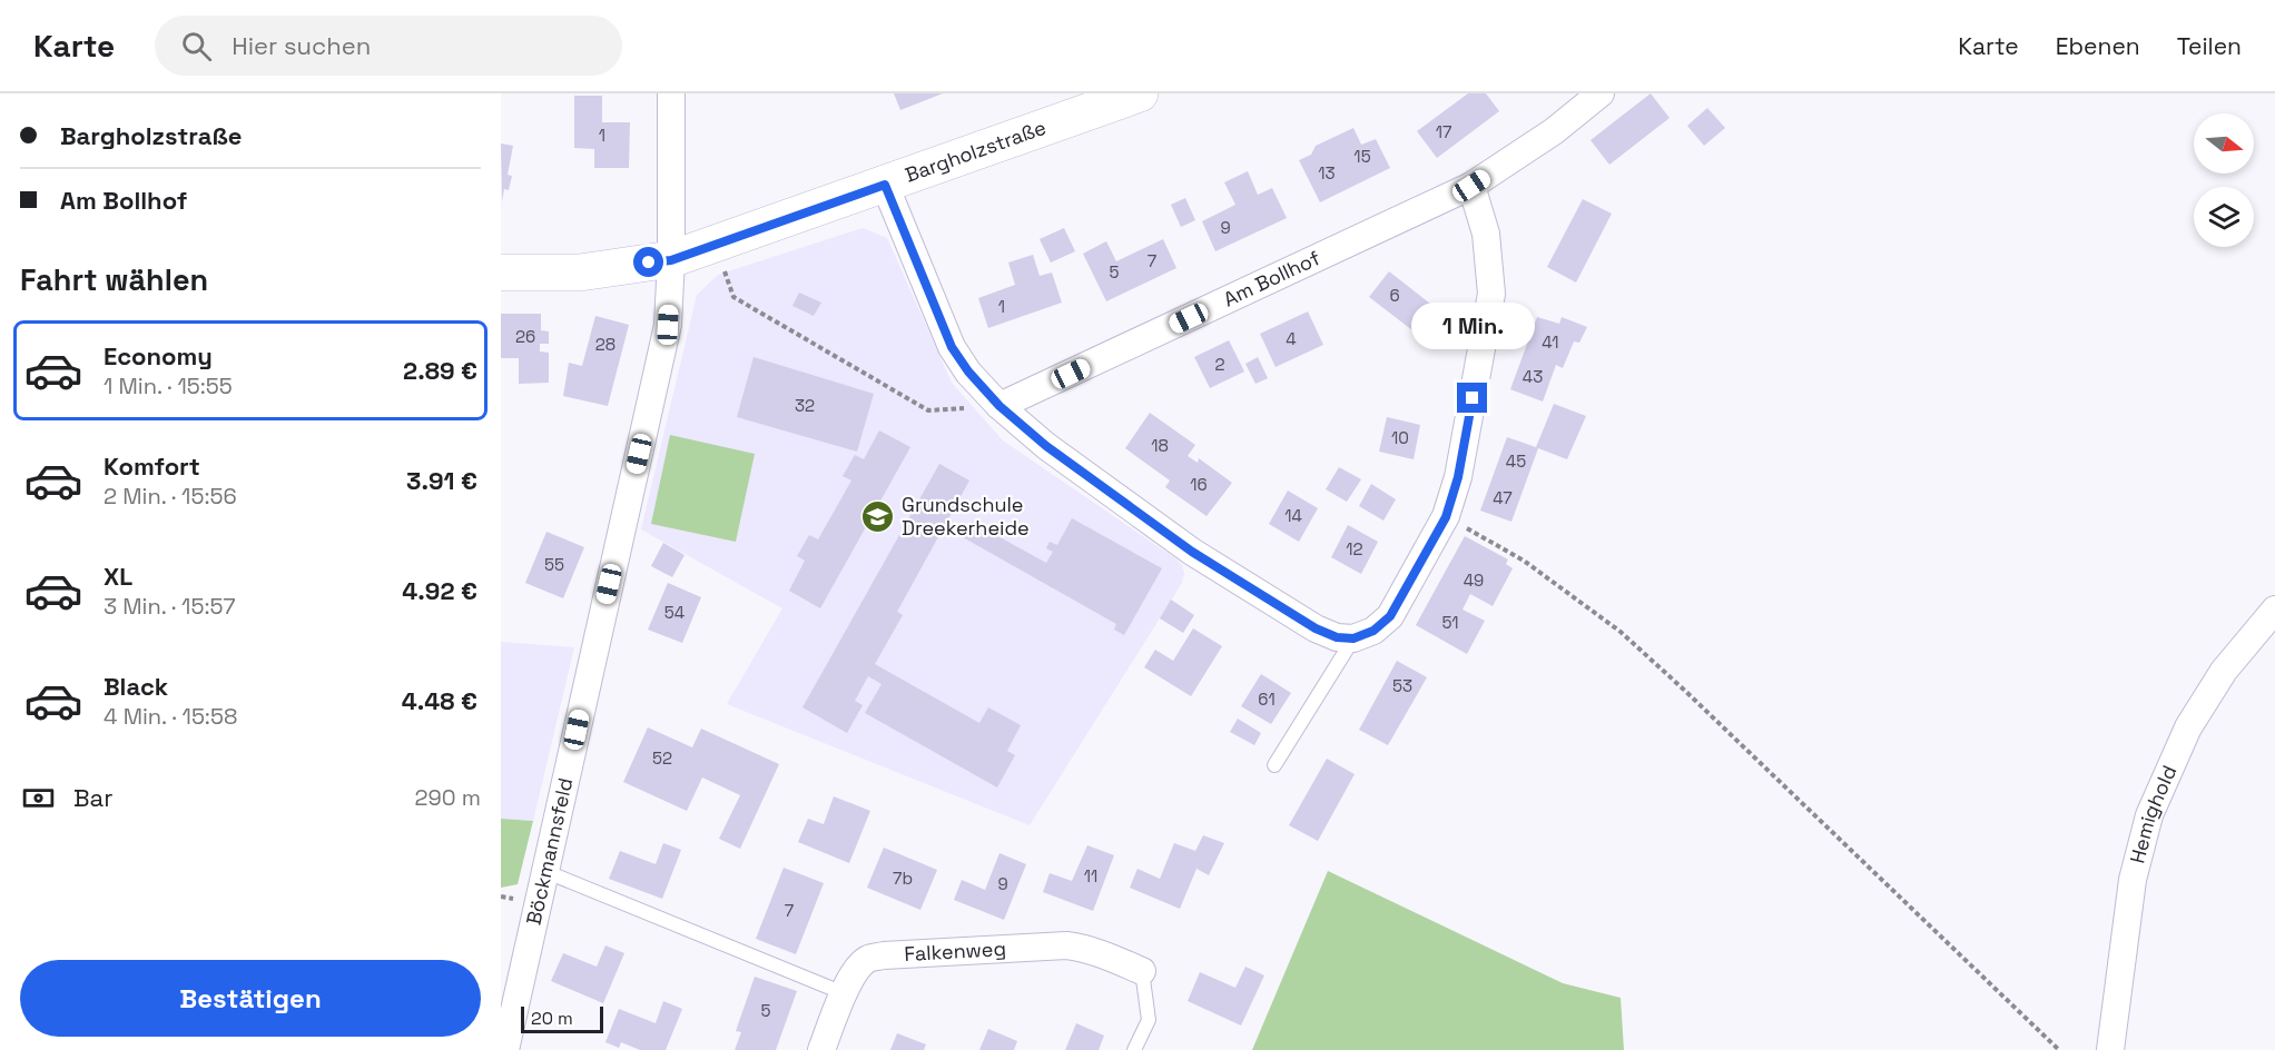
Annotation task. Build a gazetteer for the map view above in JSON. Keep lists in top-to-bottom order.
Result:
{
  "streets": {
    "main road": ["Bargholzstraße"],
    "street": [
      "Am Bollhof",
      "Hemighold",
      "Böckmannsfeld",
      "Falkenweg"
    ]
  },
  "crossings": [
    ["Bargholzstraße", "Böckmannsfeld"]
  ],
  "places": {
    "school or university": ["Grundschule Dreekerheide"]
  },
  "house_numbers": [
    "17",
    "1",
    "15",
    "13",
    "9",
    "7",
    "5",
    "6",
    "1",
    "26",
    "4",
    "41",
    "28",
    "2",
    "43",
    "32",
    "10",
    "18",
    "45",
    "16",
    "47",
    "14",
    "12",
    "55",
    "49",
    "54",
    "51",
    "53",
    "61",
    "52",
    "11",
    "7b",
    "9",
    "7",
    "5"
  ],
  "scale_bar": "20 m",
  "north": "right",
  "page": {
    "header": "Karte",
    "search": "Hier suchen",
    "nav": ["Karte", "Ebenen", "Teilen"],
    "banner": ["Bargholzstraße", "Am Bollhof"],
    "heading": "Fahrt wählen",
    "bubble": "1 Min.",
    "list": [
      {
        "name": "Economy",
        "note": "1 Min. · 15:55",
        "value": "2.89 €"
      },
      {
        "name": "Komfort",
        "note": "2 Min. · 15:56",
        "value": "3.91 €"
      },
      {
        "name": "XL",
        "note": "3 Min. · 15:57",
        "value": "4.92 €"
      },
      {
        "name": "Black",
        "note": "4 Min. · 15:58",
        "value": "4.48 €"
      }
    ],
    "pay": ["Bar", "290 m"],
    "buttons": "Bestätigen",
    "scale": "20 m"
  }
}
